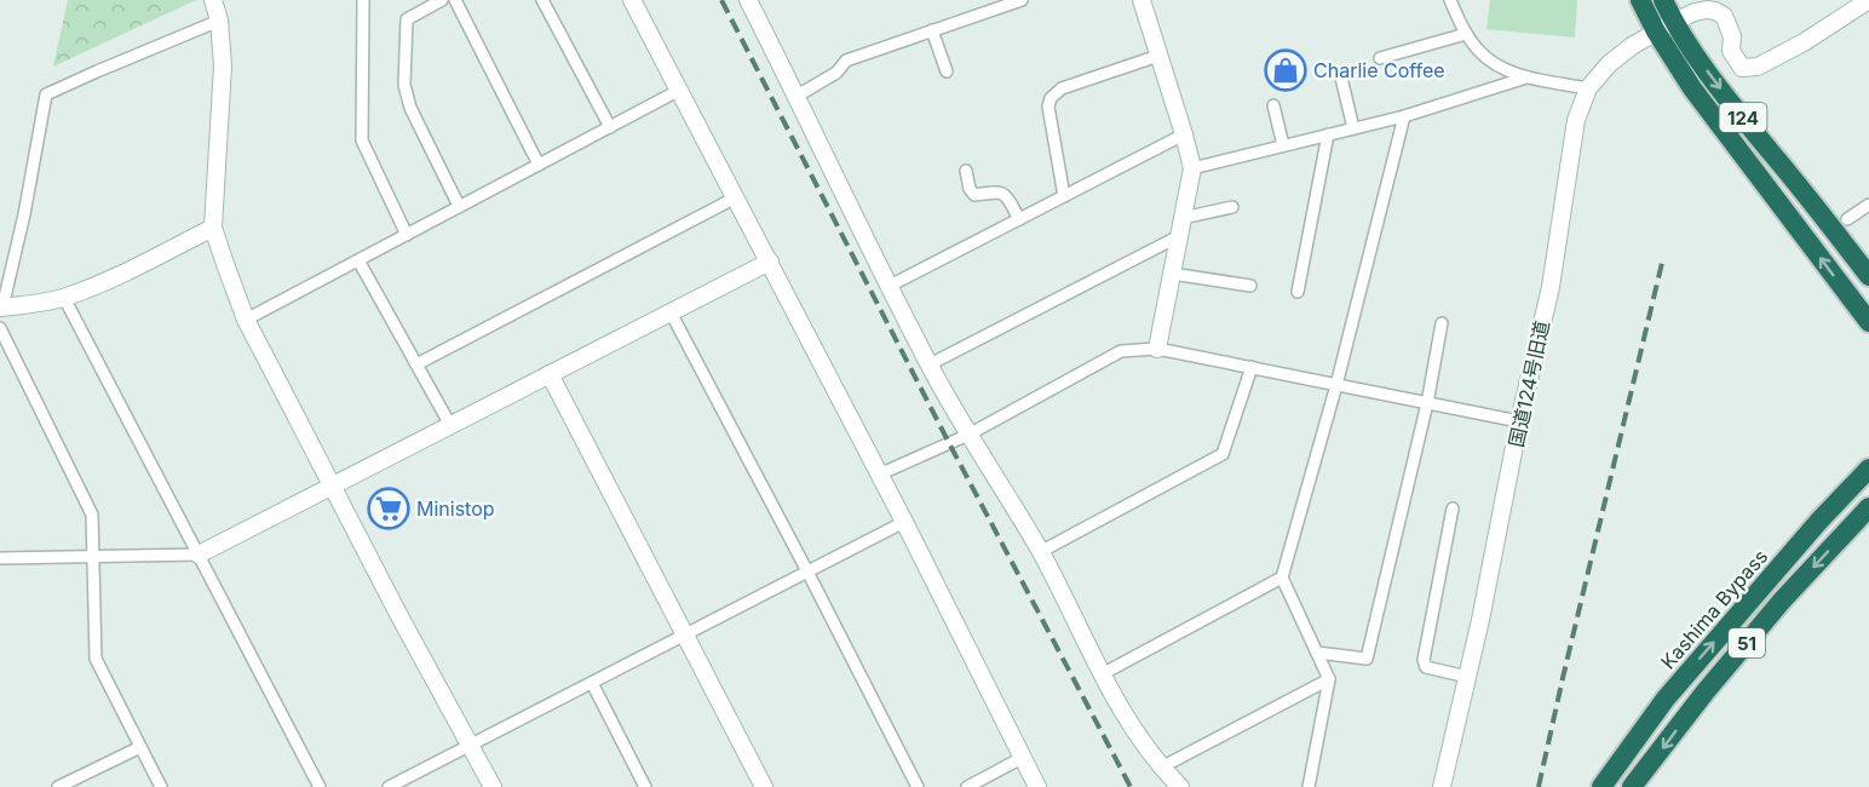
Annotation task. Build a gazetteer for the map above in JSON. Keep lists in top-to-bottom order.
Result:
{
  "streets": {
    "highway": ["124", "Kashima Bypass", "51"],
    "street": ["国道124号旧道"]
  },
  "crossings": [
    ["124", "国道124号旧道"]
  ],
  "places": {
    "shop": ["Charlie Coffee"],
    "supermarket": ["Ministop"]
  }
}
